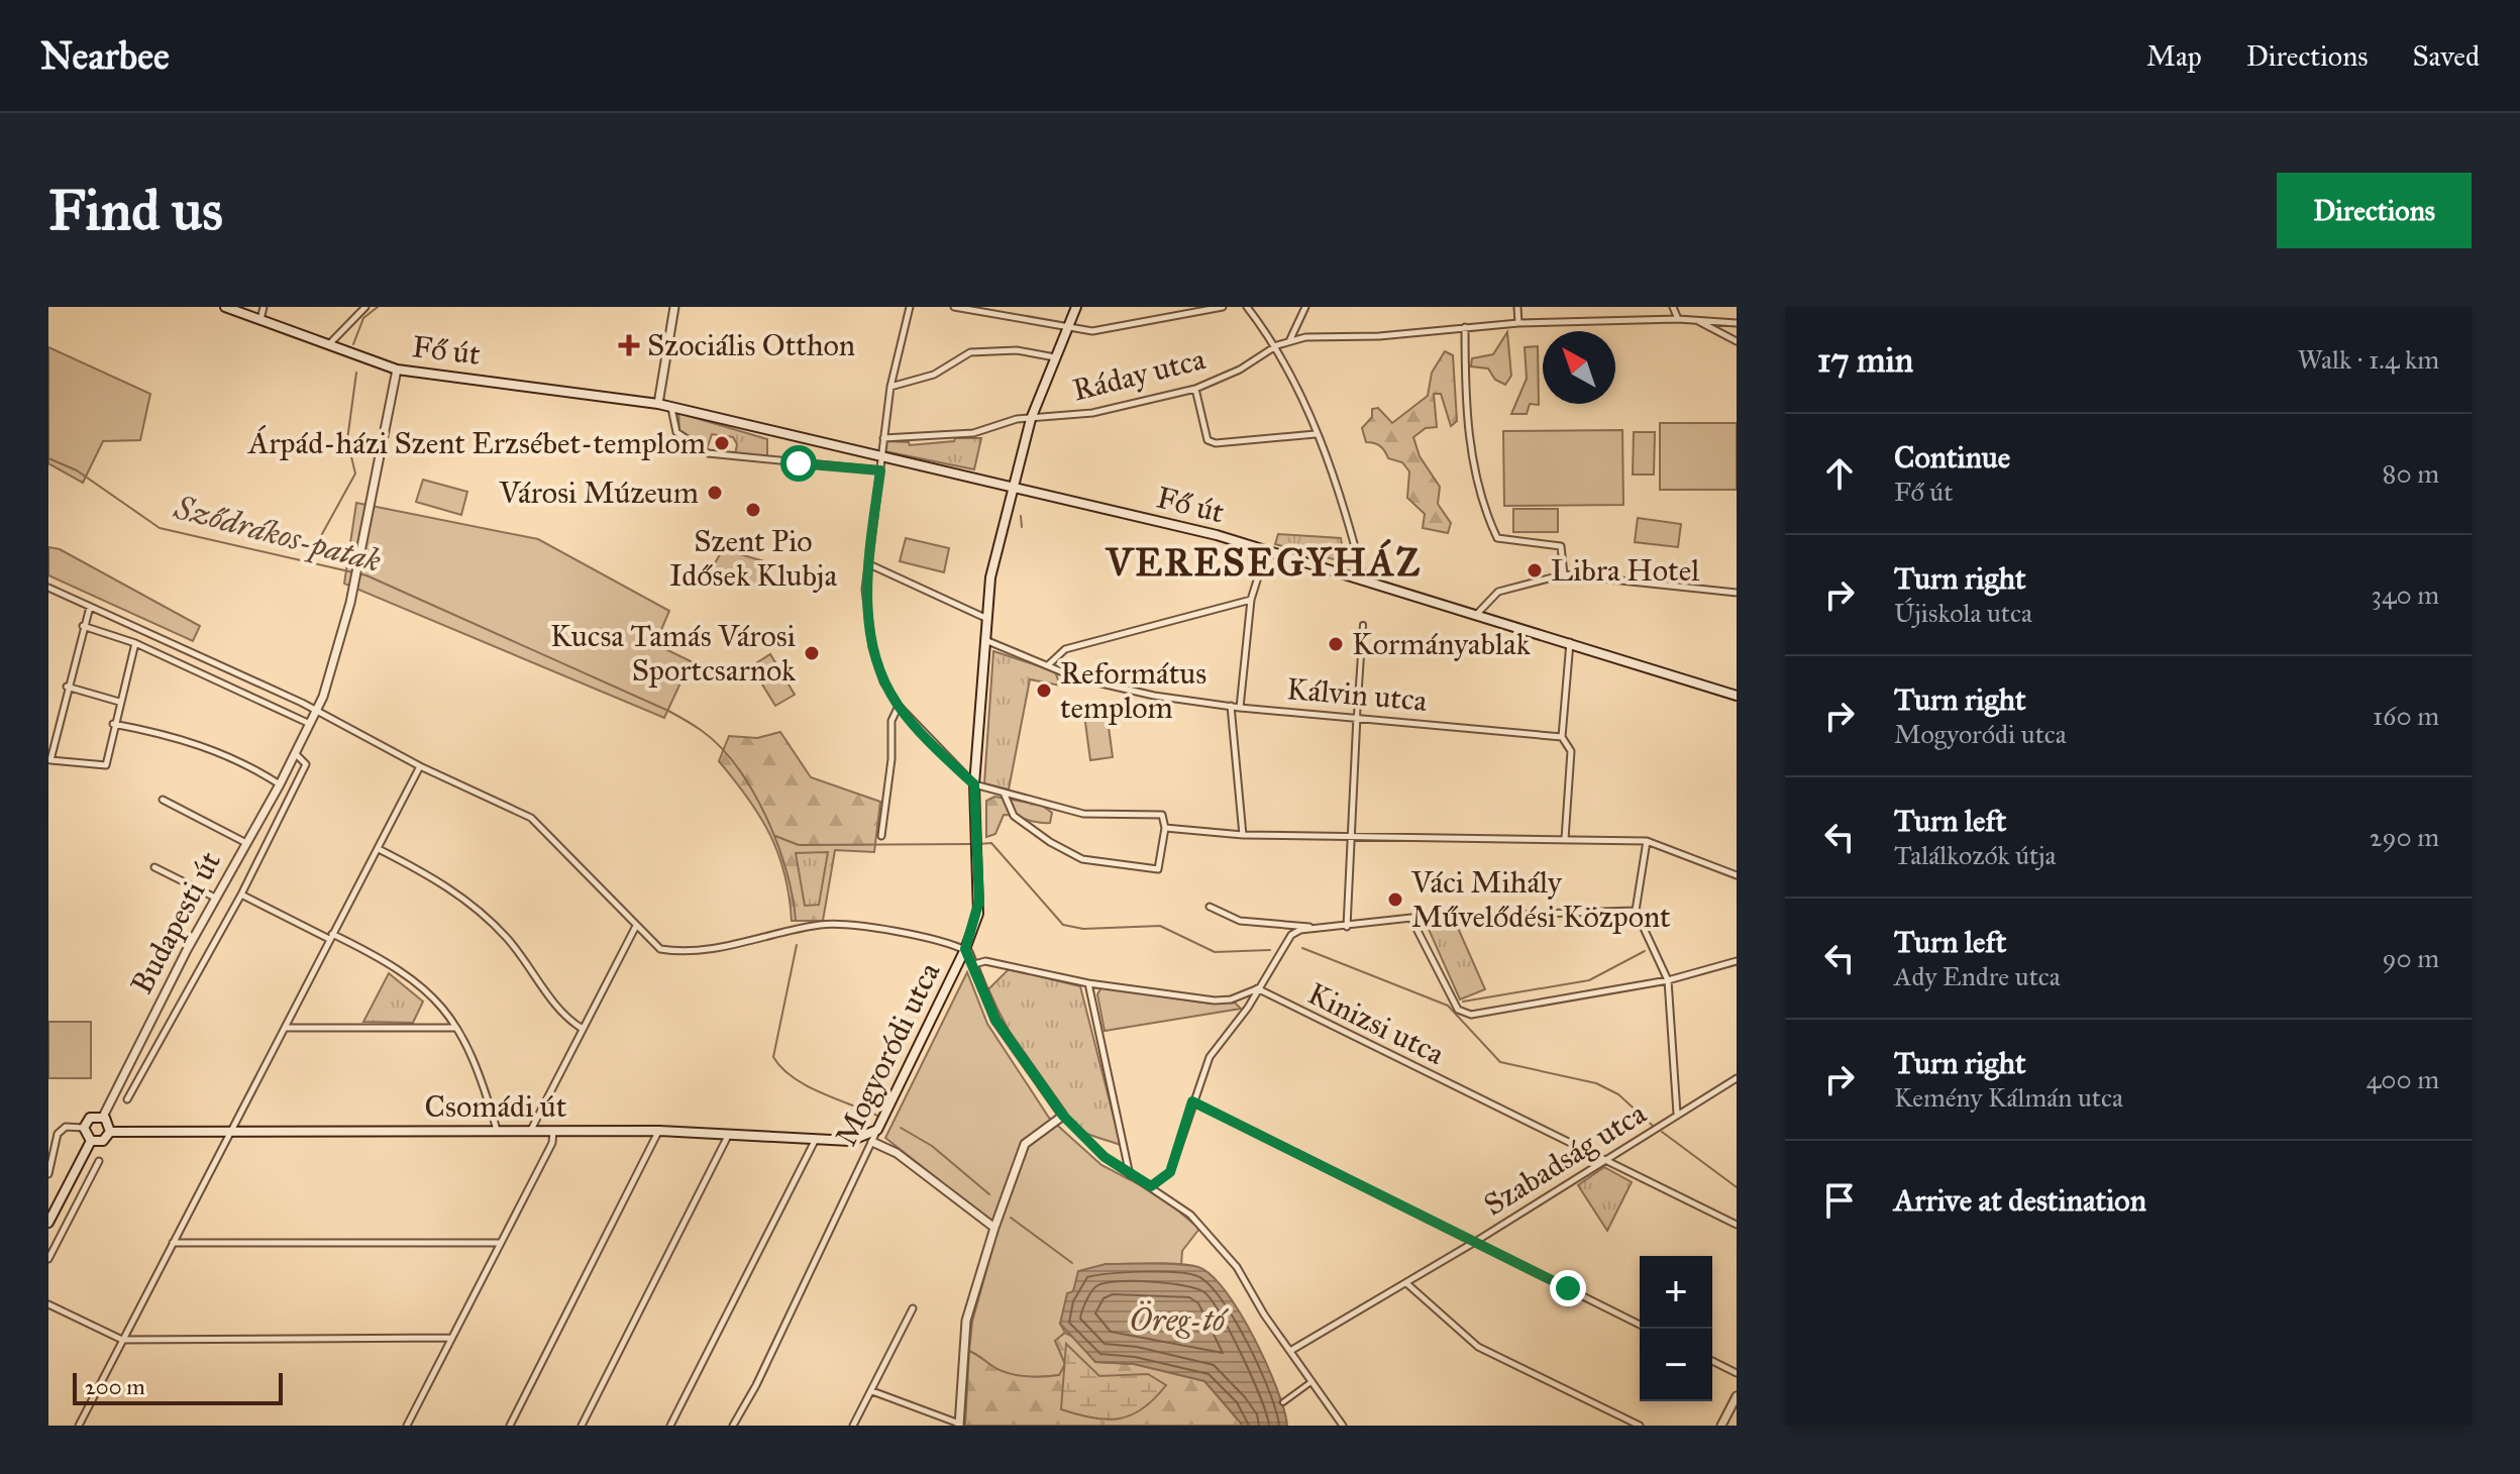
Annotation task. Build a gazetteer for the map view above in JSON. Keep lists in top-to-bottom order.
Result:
{
  "streets": {
    "main road": ["Fő út", "Mogyoródi utca", "Csomádi út"],
    "street": [
      "Ráday utca",
      "Kálvin utca",
      "Budapesti út",
      "Kinizsi utca",
      "Szabadság utca"
    ]
  },
  "crossings": [
    ["Fő út", "Budapesti út"],
    ["Fő út", "Mogyoródi utca"],
    ["Ráday utca", "Mogyoródi utca"],
    ["Kálvin utca", "Mogyoródi utca"],
    ["Budapesti út", "Csomádi út"],
    ["Kinizsi utca", "Szabadság utca"]
  ],
  "districts": ["VERESEGYHÁZ"],
  "water": ["Sződrákos-patak", "Öreg-tó"],
  "places": {
    "health": ["Szociális Otthon"],
    "other": [
      "Árpád-házi Szent Erzsébet-templom",
      "Városi Múzeum",
      "Szent Pio Idősek Klubja",
      "Libra Hotel",
      "Kormányablak",
      "Kucsa Tamás Városi Sportcsarnok",
      "Református templom",
      "Váci Mihály Művelődési Központ"
    ]
  },
  "scale_bar": "200 m",
  "north": "top left",
  "page": {
    "header": "Nearbee",
    "nav": ["Map", "Directions", "Saved"],
    "buttons": "Directions",
    "title": "Find us",
    "heading": ["17 min", "Walk · 1.4 km"],
    "list": [
      ["Continue", "Fő út", "80 m"],
      ["Turn right", "Újiskola utca", "340 m"],
      ["Turn right", "Mogyoródi utca", "160 m"],
      ["Turn left", "Találkozók útja", "290 m"],
      ["Turn left", "Ady Endre utca", "90 m"],
      ["Turn right", "Kemény Kálmán utca", "400 m"],
      "Arrive at destination"
    ],
    "map_buttons": ["+", "−"],
    "scale": "200 m"
  }
}
